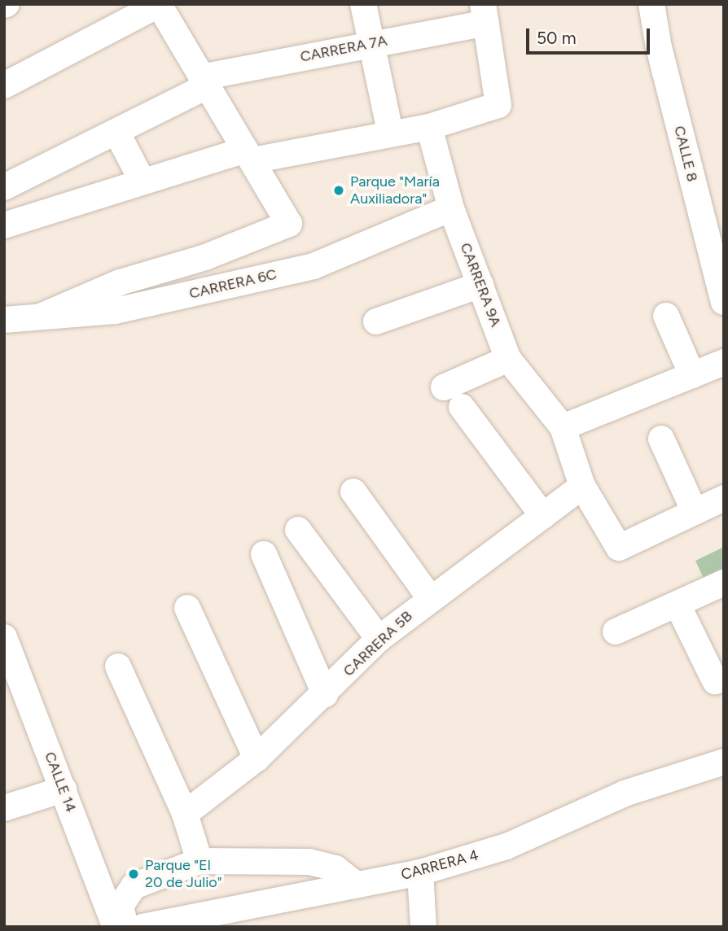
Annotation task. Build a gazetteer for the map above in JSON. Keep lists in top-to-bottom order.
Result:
{
  "streets": {
    "street": [
      "CARRERA 7A",
      "CALLE 8",
      "CARRERA 6C",
      "CARRERA 9A",
      "CARRERA 5B",
      "CALLE 14",
      "CARRERA 4"
    ]
  },
  "crossings": [
    ["CARRERA 6C", "CARRERA 9A"]
  ],
  "places": ["Parque \"María Auxiliadora\"", "Parque \"El 20 de Julio\""],
  "scale_bar": "50 m"
}
